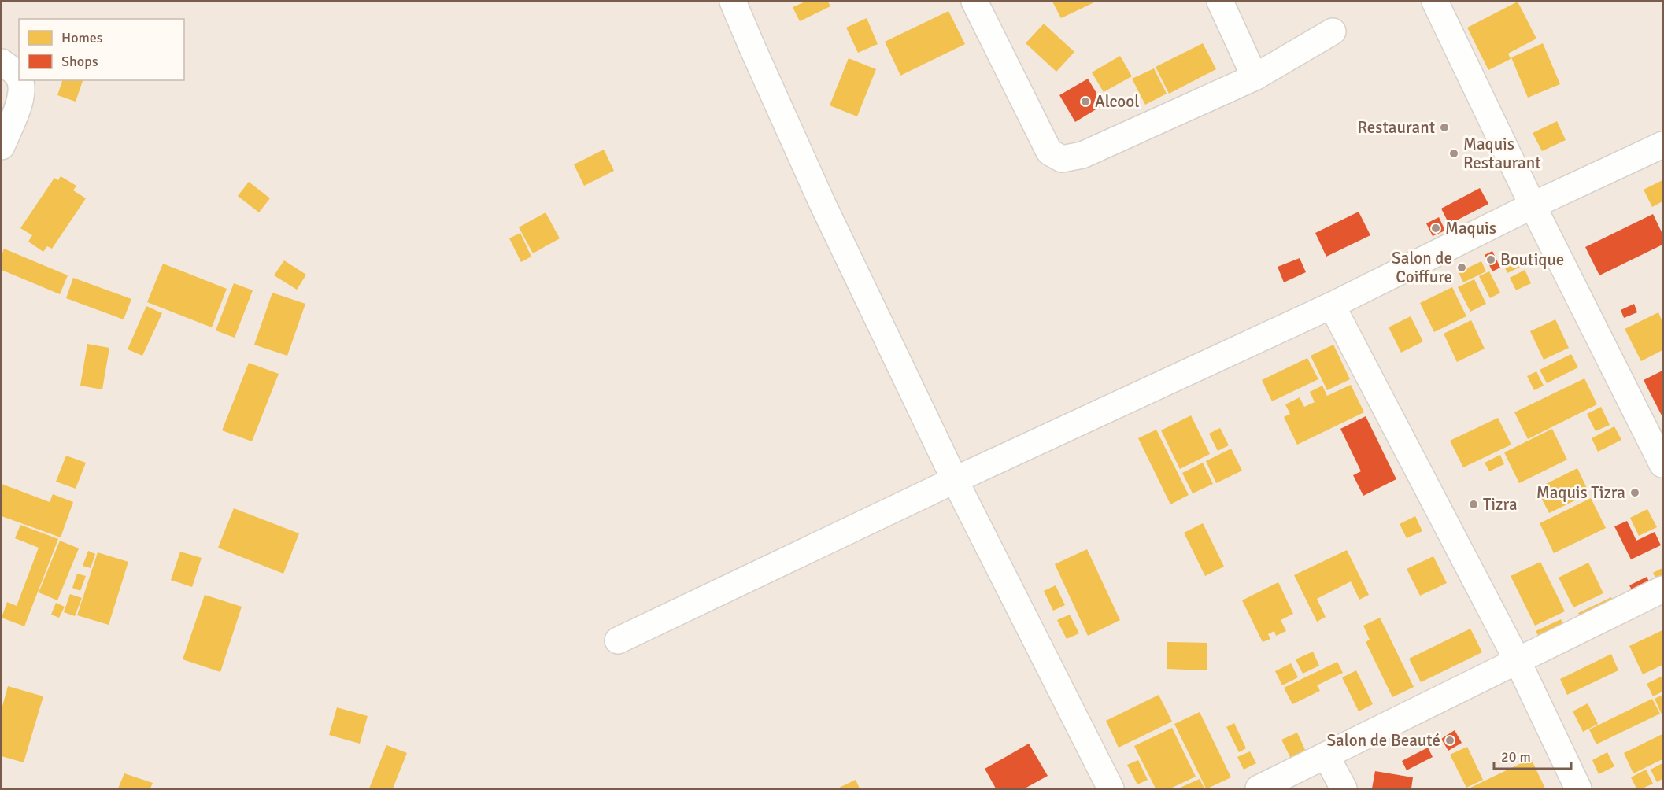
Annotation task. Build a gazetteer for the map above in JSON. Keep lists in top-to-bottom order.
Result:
{
  "places": [
    "Alcool",
    "Restaurant",
    "Maquis Restaurant",
    "Maquis",
    "Boutique",
    "Salon de Coiffure",
    "Maquis Tizra",
    "Tizra",
    "Salon de Beauté"
  ],
  "legend": ["Homes", "Shops"],
  "scale_bar": "20 m"
}
